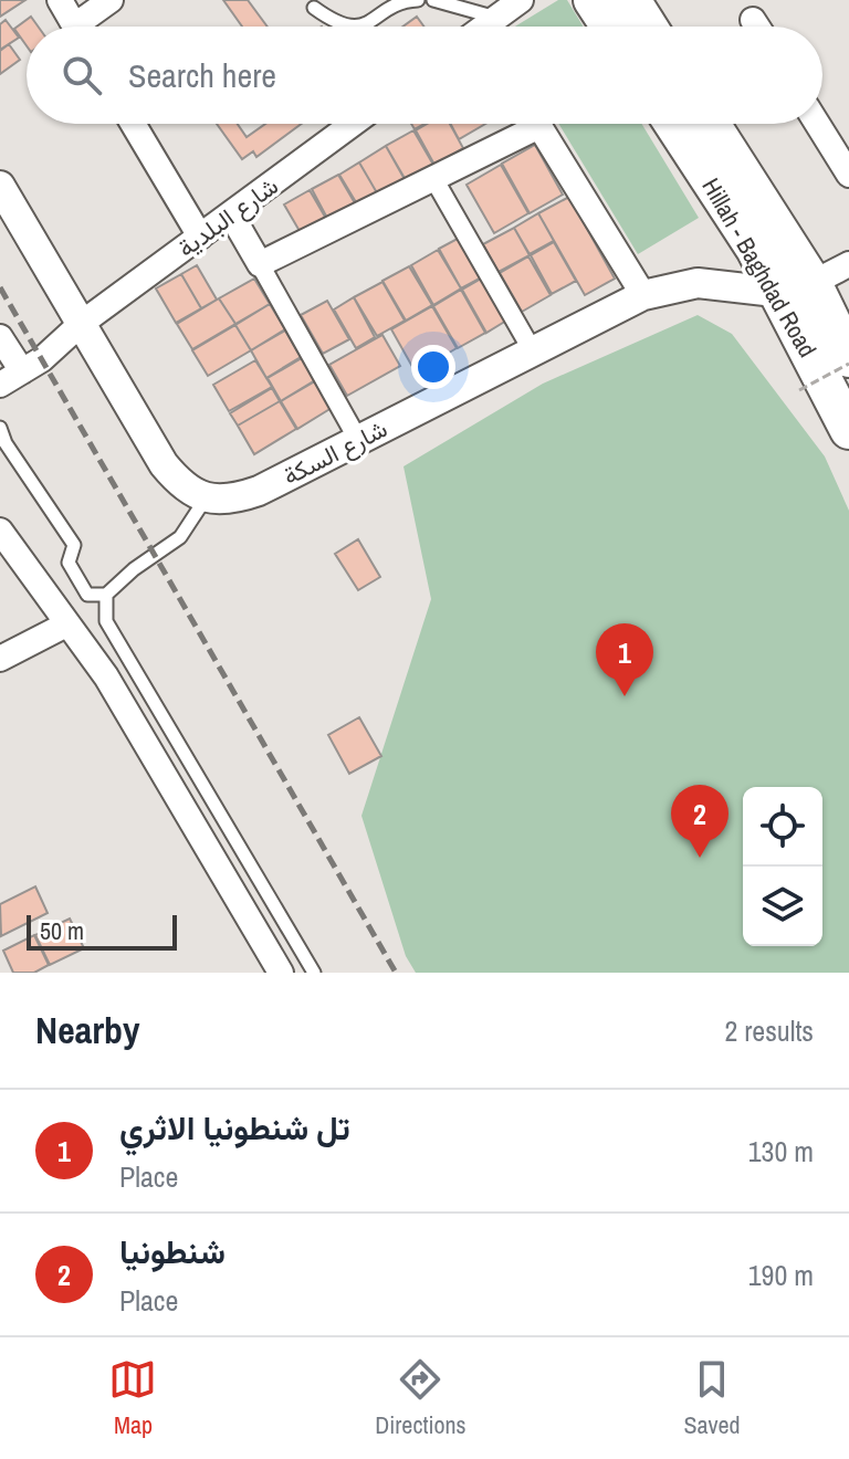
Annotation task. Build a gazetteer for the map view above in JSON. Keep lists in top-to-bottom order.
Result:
{
  "streets": {
    "main road": ["Hillah - Baghdad Road"],
    "street": ["شارع البلدية", "شارع السكة"]
  },
  "crossings": [
    ["Hillah - Baghdad Road", "شارع السكة"]
  ],
  "scale_bar": "50 m",
  "page": {
    "search": "Search here",
    "pins": ["1", "2"],
    "scale": "50 m",
    "heading": ["Nearby", "2 results"],
    "list": [
      {
        "mark": "1",
        "name": "تل شنطونيا الاثري",
        "note": "Place",
        "value": "130 m"
      },
      {
        "mark": "2",
        "name": "شنطونيا",
        "note": "Place",
        "value": "190 m"
      }
    ],
    "nav": ["Map", "Directions", "Saved"]
  }
}
